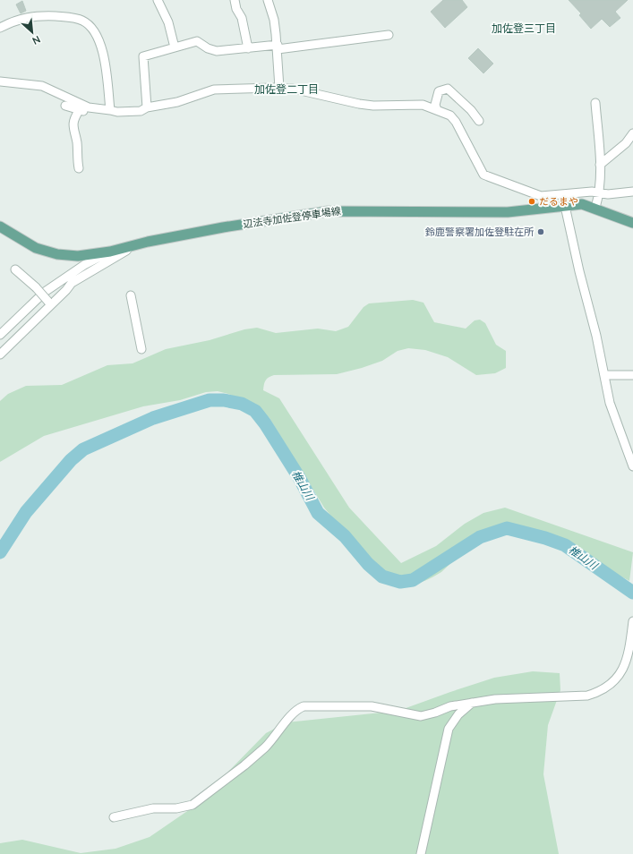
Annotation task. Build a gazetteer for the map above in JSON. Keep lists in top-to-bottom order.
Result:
{
  "streets": {
    "main road": ["辺法寺加佐登停車場線"]
  },
  "districts": ["加佐登三丁目", "加佐登二丁目"],
  "water": ["椎山川"],
  "places": ["だるまや", "鈴鹿警察署加佐登駐在所"],
  "north": "bottom right"
}
